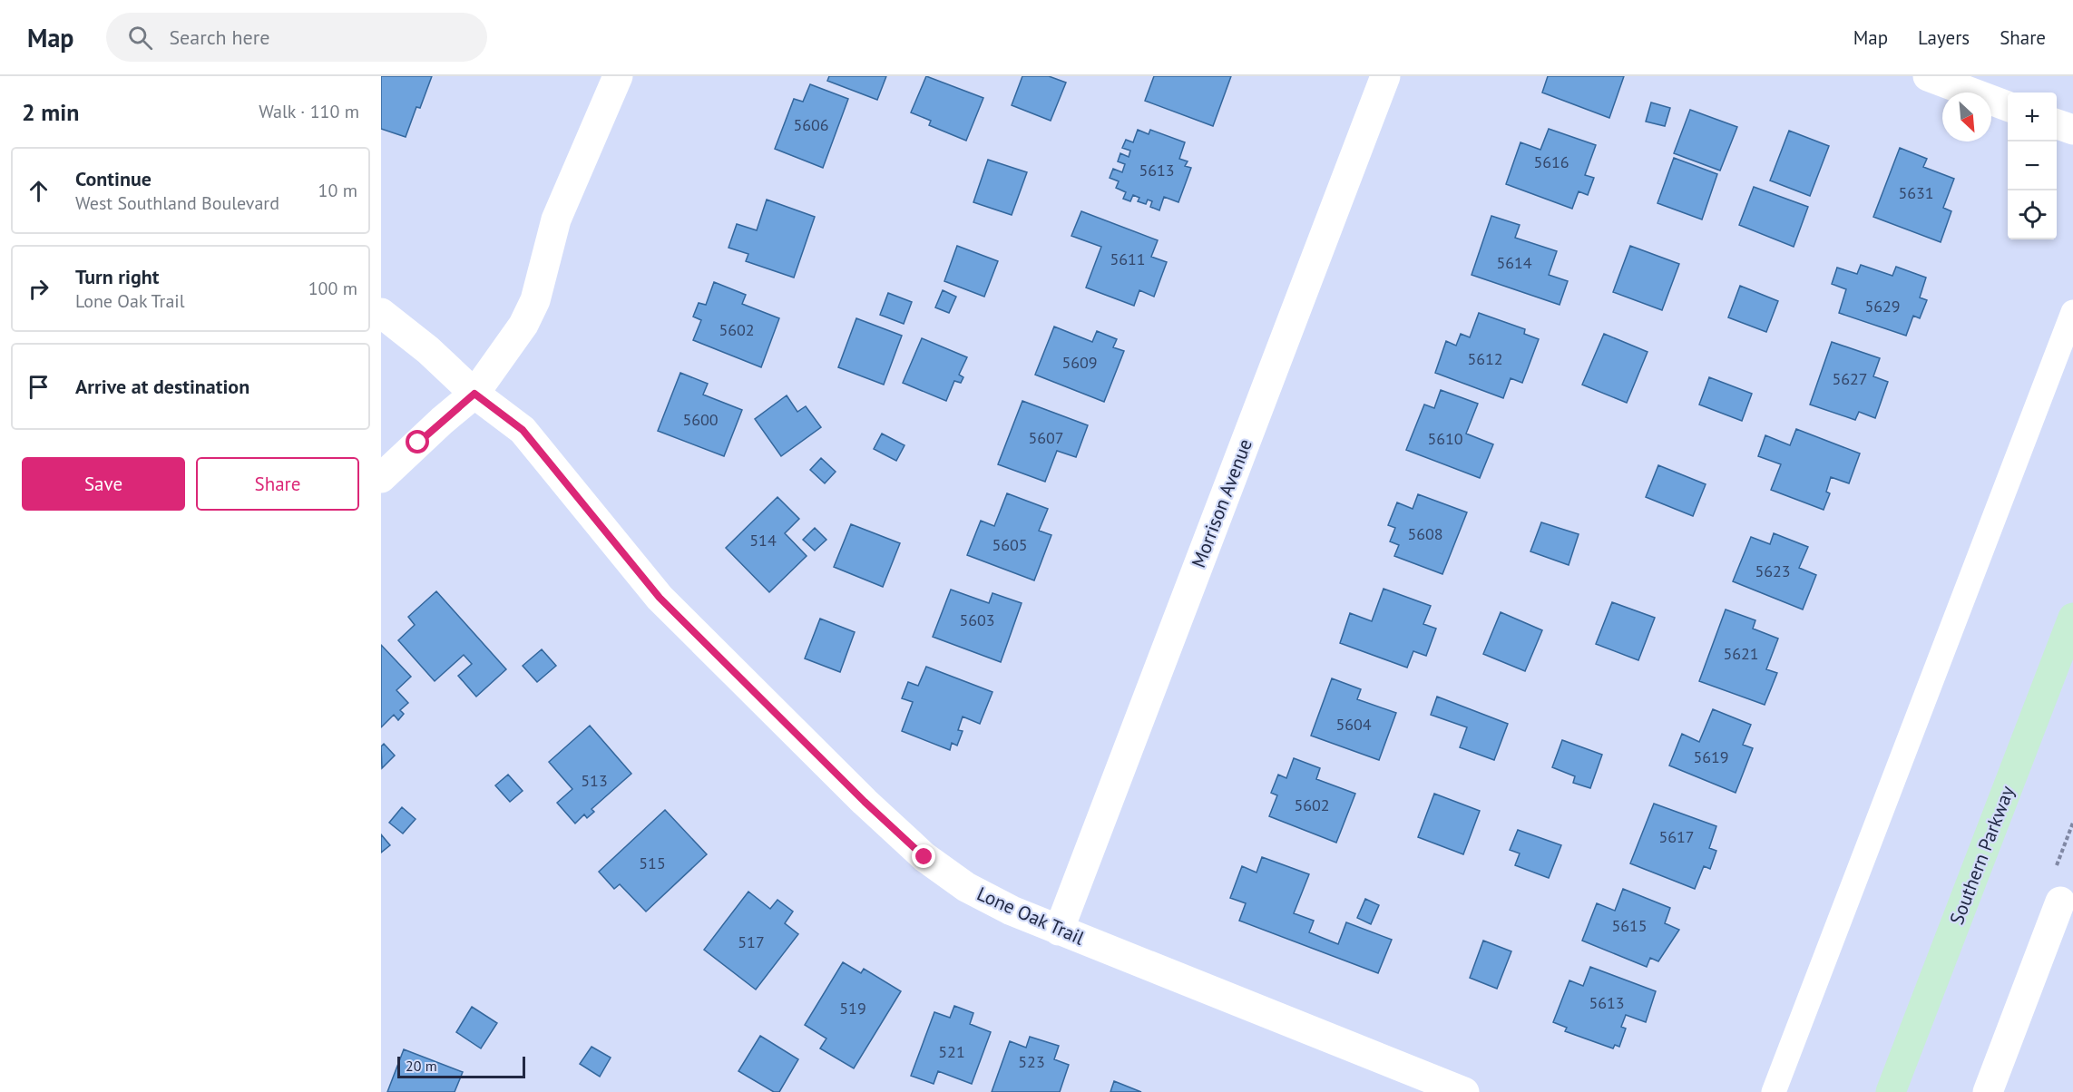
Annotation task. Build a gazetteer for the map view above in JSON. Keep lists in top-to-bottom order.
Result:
{
  "streets": {
    "main road": ["Southern Parkway"],
    "street": ["Morrison Avenue", "Lone Oak Trail"]
  },
  "crossings": [
    ["Morrison Avenue", "Lone Oak Trail"]
  ],
  "house_numbers": [
    "5606",
    "5616",
    "5613",
    "5631",
    "5611",
    "5614",
    "5629",
    "5602",
    "5612",
    "5609",
    "5627",
    "5600",
    "5607",
    "5610",
    "5608",
    "514",
    "5605",
    "5623",
    "5603",
    "5621",
    "5604",
    "5619",
    "513",
    "5602",
    "5617",
    "515",
    "5615",
    "517",
    "5613",
    "519",
    "521",
    "523"
  ],
  "scale_bar": "20 m",
  "north": "bottom right",
  "page": {
    "header": "Map",
    "search": "Search here",
    "nav": ["Map", "Layers", "Share"],
    "heading": ["2 min", "Walk · 110 m"],
    "map_buttons": ["+", "−"],
    "list": [
      ["Continue", "West Southland Boulevard", "10 m"],
      ["Turn right", "Lone Oak Trail", "100 m"],
      "Arrive at destination"
    ],
    "buttons": ["Save", "Share"],
    "scale": "20 m"
  }
}
